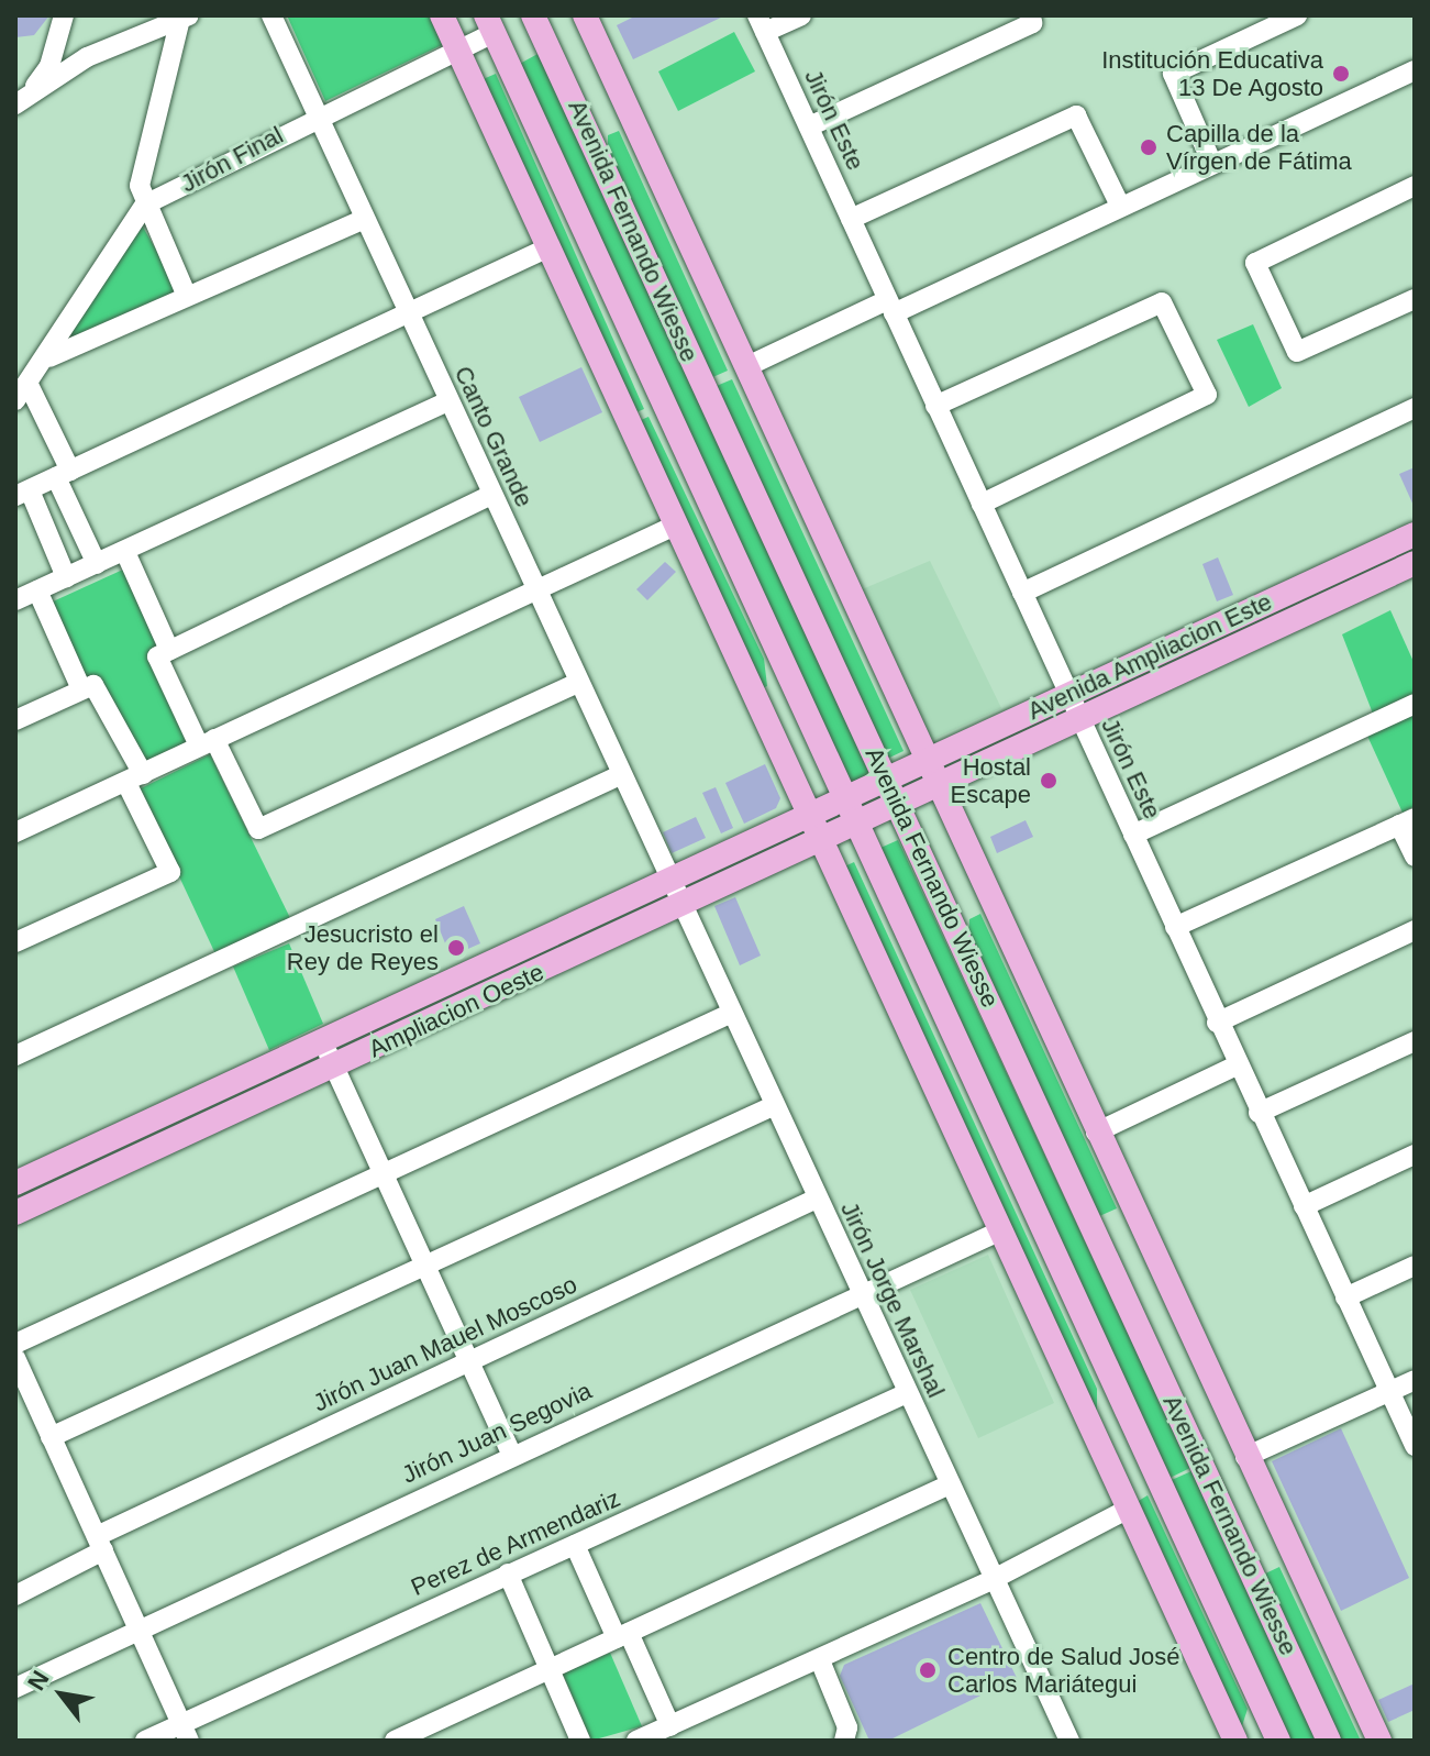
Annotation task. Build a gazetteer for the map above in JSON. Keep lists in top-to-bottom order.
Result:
{
  "streets": {
    "main road": [
      "Jirón Final",
      "Avenida Fernando Wiesse",
      "Avenida Ampliacion Este",
      "Ampliacion Oeste"
    ],
    "street": [
      "Jirón Este",
      "Canto Grande",
      "Jirón Jorge Marshal",
      "Jirón Juan Mauel Moscoso",
      "Jirón Juan Segovia",
      "Perez de Armendariz"
    ]
  },
  "crossings": [
    ["Jirón Este", "Avenida Ampliacion Este"],
    ["Jirón Final", "Avenida Fernando Wiesse"],
    ["Jirón Final", "Canto Grande"],
    ["Avenida Fernando Wiesse", "Avenida Ampliacion Este"],
    ["Avenida Fernando Wiesse", "Ampliacion Oeste"],
    ["Canto Grande", "Ampliacion Oeste"],
    ["Canto Grande", "Jirón Jorge Marshal"],
    ["Avenida Ampliacion Este", "Ampliacion Oeste"],
    ["Ampliacion Oeste", "Jirón Jorge Marshal"],
    ["Jirón Jorge Marshal", "Jirón Juan Mauel Moscoso"],
    ["Jirón Jorge Marshal", "Jirón Juan Segovia"],
    ["Jirón Jorge Marshal", "Perez de Armendariz"]
  ],
  "places": [
    "Institución Educativa 13 De Agosto",
    "Capilla de la Vírgen de Fátima",
    "Hostal Escape",
    "Jesucristo el Rey de Reyes",
    "Centro de Salud José Carlos Mariátegui"
  ],
  "north": "top left"
}
